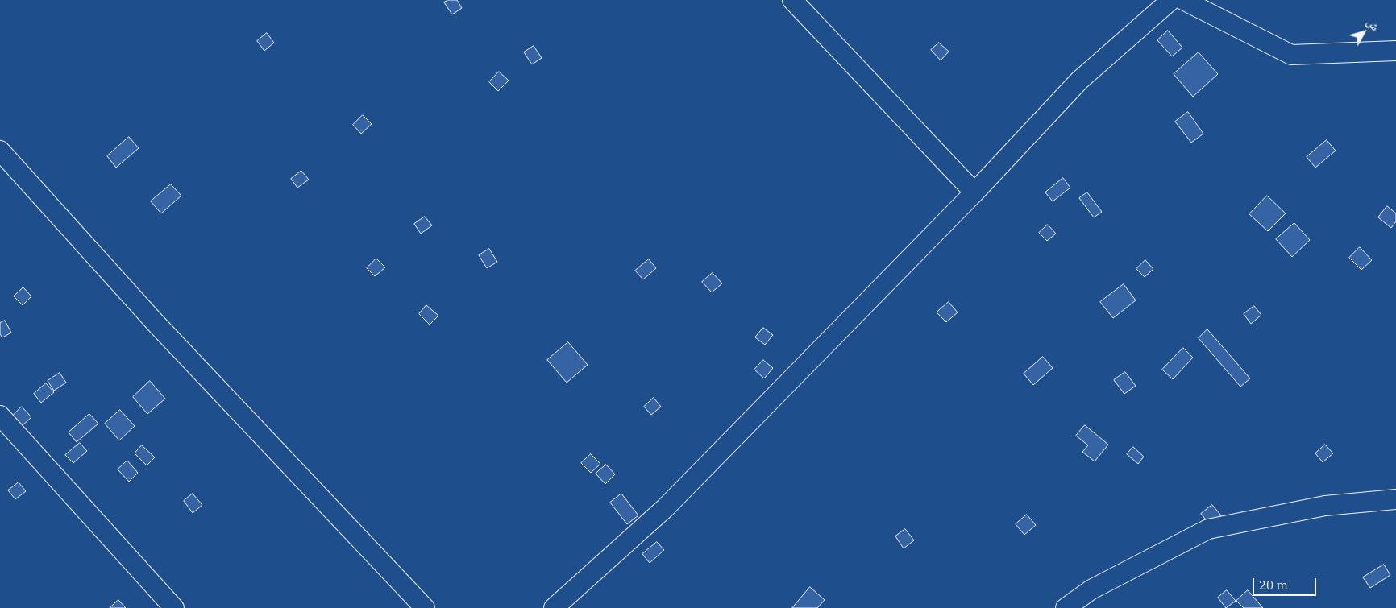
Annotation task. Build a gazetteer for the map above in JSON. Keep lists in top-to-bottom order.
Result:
{
  "scale_bar": "20 m",
  "north": "top right"
}
